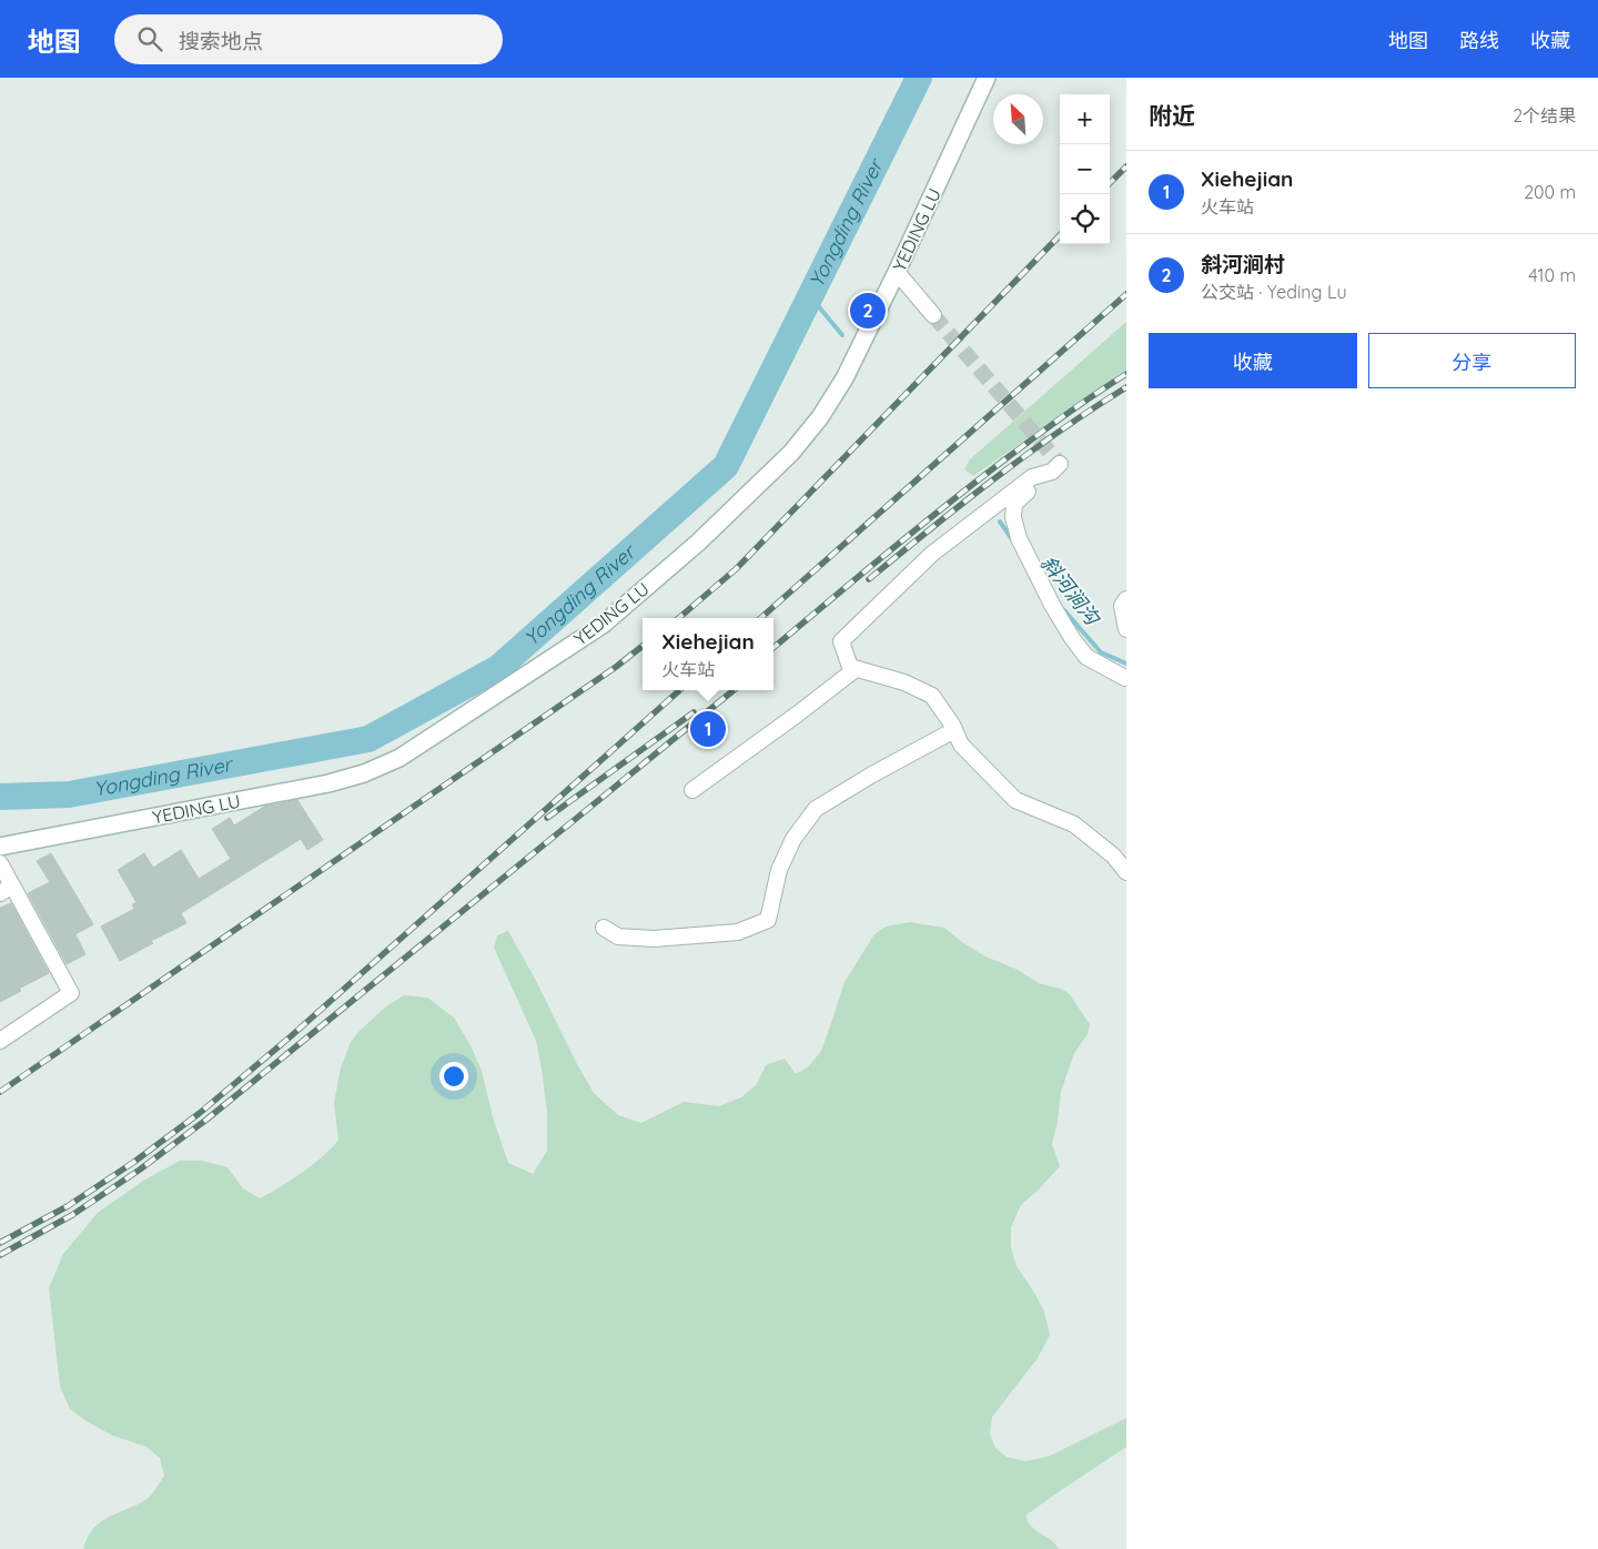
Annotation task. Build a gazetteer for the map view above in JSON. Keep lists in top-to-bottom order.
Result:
{
  "streets": {
    "main road": ["YEDING LU"]
  },
  "water": ["Yongding River", "斜河涧沟"],
  "north": "top left",
  "page": {
    "header": "地图",
    "search": "搜索地点",
    "nav": ["地图", "路线", "收藏"],
    "heading": ["附近", "2个结果"],
    "map_buttons": ["+", "−"],
    "list": [
      {
        "mark": "1",
        "name": "Xiehejian",
        "note": "火车站",
        "value": "200 m"
      },
      {
        "mark": "2",
        "name": "斜河涧村",
        "note": "公交站 · Yeding Lu",
        "value": "410 m"
      }
    ],
    "pins": ["2", "1"],
    "buttons": ["收藏", "分享"],
    "popup": ["Xiehejian", "火车站"]
  }
}
